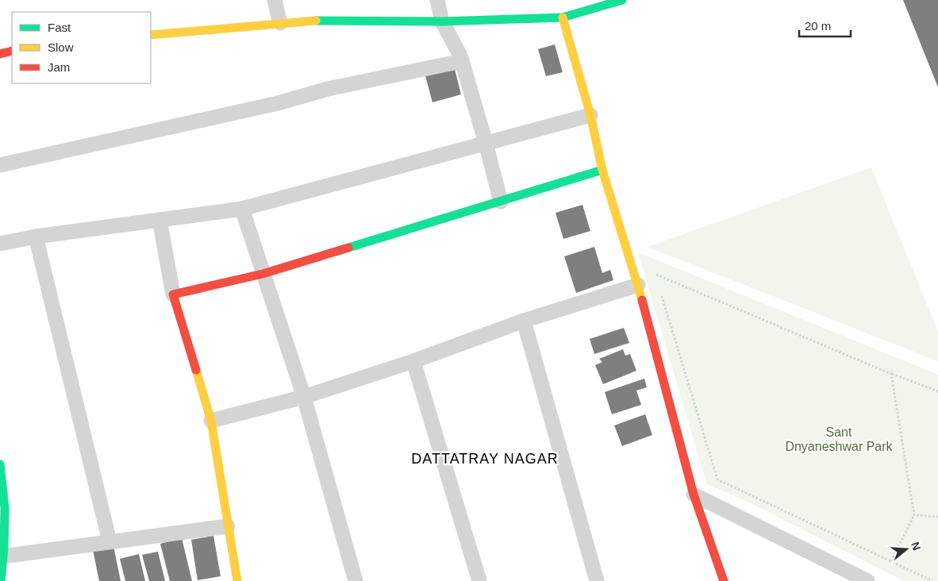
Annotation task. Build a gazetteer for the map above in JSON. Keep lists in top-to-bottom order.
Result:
{
  "districts": ["DATTATRAY NAGAR"],
  "parks": ["Sant Dnyaneshwar Park"],
  "legend": ["Fast", "Slow", "Jam"],
  "scale_bar": "20 m",
  "north": "right"
}
